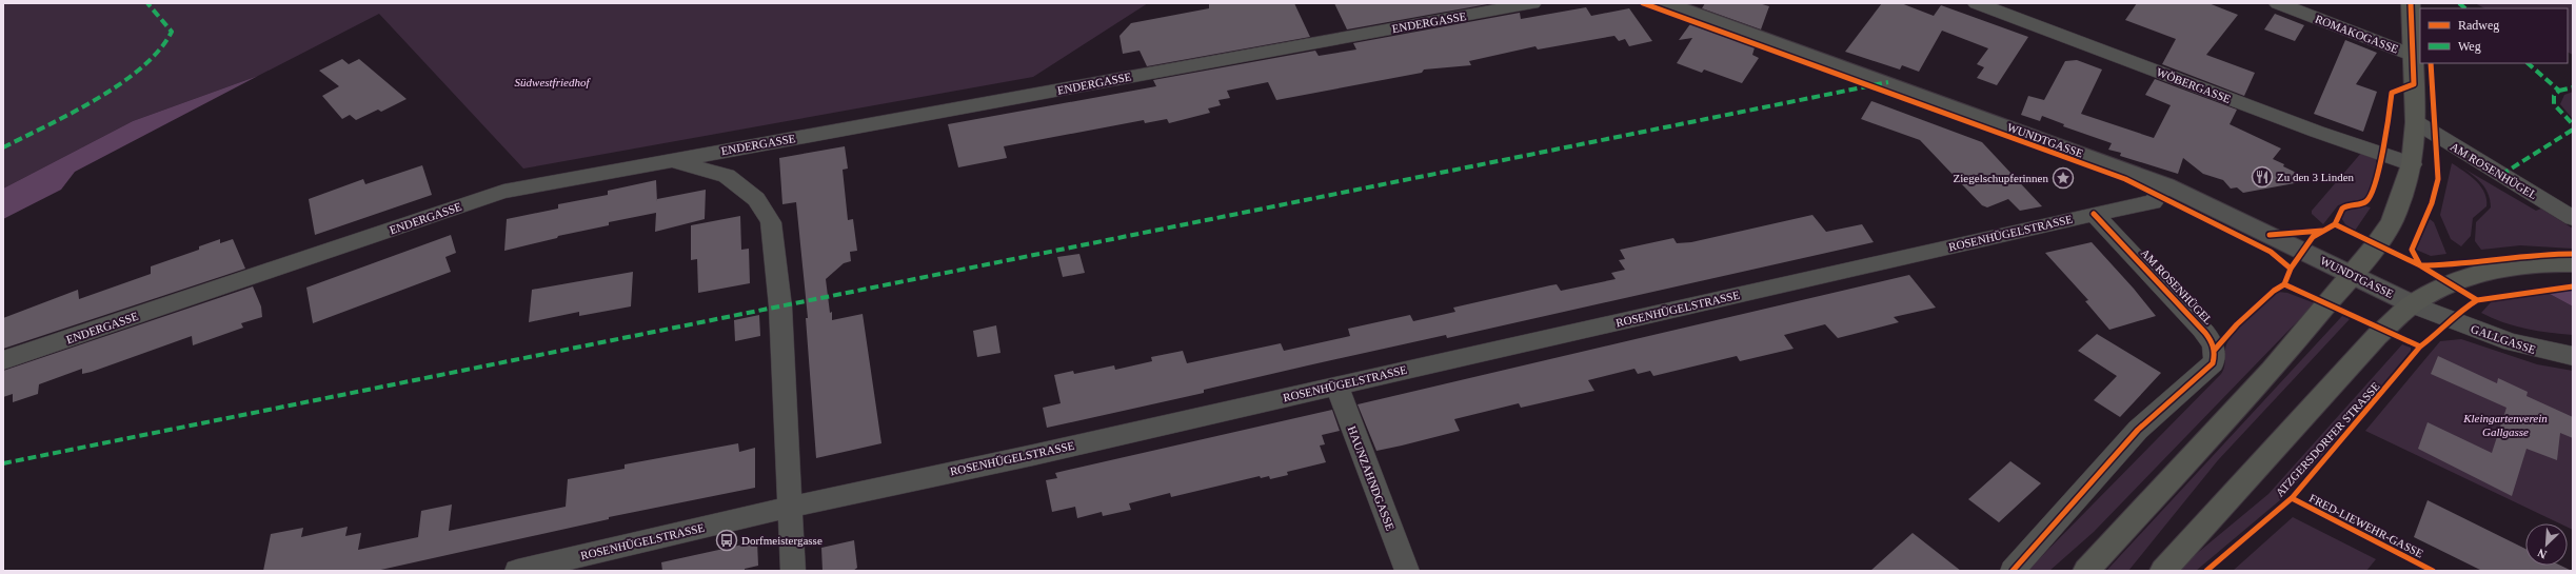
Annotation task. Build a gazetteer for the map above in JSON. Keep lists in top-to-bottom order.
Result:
{
  "streets": {
    "street": [
      "ENDERGASSE",
      "ROMAKOGASSE",
      "WÖBERGASSE",
      "WUNDTGASSE",
      "AM ROSENHÜGEL",
      "ROSENHÜGELSTRASSE",
      "GALLGASSE",
      "HAUNZAHNDGASSE"
    ],
    "cycle path": ["ATZGERSDORFER STRASSE"]
  },
  "crossings": [
    ["WUNDTGASSE", "ROSENHÜGELSTRASSE"],
    ["WUNDTGASSE", "GALLGASSE"],
    ["AM ROSENHÜGEL", "ROSENHÜGELSTRASSE"],
    ["ROSENHÜGELSTRASSE", "HAUNZAHNDGASSE"]
  ],
  "parks": ["Südwestfriedhof", "Kleingartenverein Gallgasse"],
  "places": {
    "restaurant": ["Zu den 3 Linden"],
    "place": ["Ziegelschupferinnen"],
    "bus stop": ["Dorfmeistergasse"]
  },
  "legend": ["Radweg", "Weg"],
  "north": "bottom left"
}
